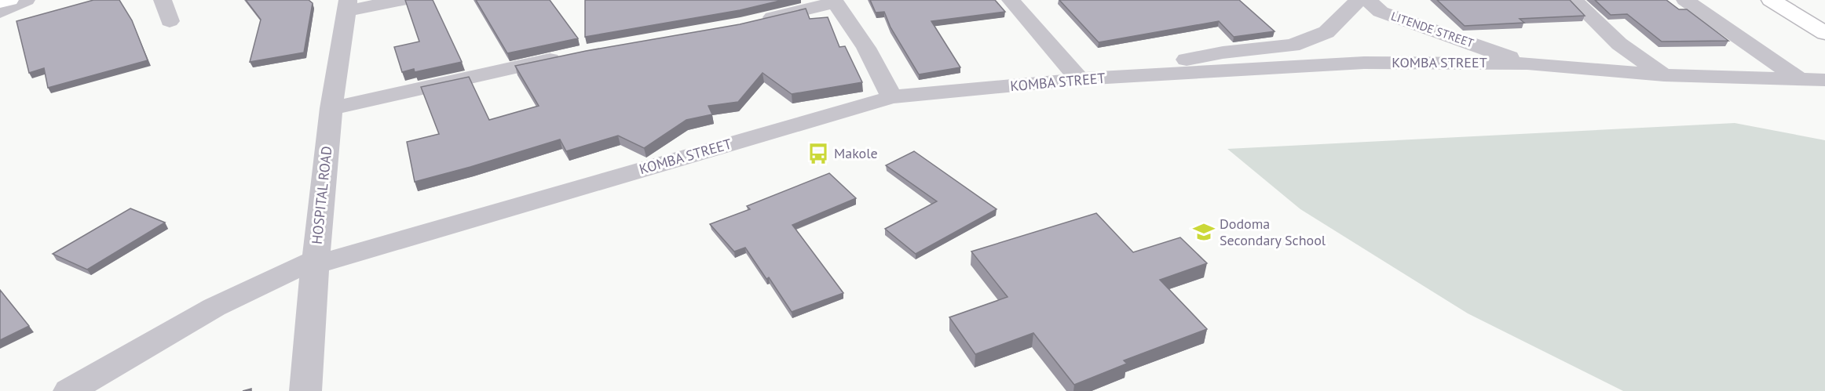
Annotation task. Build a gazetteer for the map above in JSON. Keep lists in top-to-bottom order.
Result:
{
  "streets": {
    "street": ["LITENDE STREET", "KOMBA STREET", "HOSPITAL ROAD"]
  },
  "crossings": [
    ["LITENDE STREET", "KOMBA STREET"],
    ["KOMBA STREET", "HOSPITAL ROAD"]
  ],
  "places": {
    "bus stop": ["Makole"],
    "school or university": ["Dodoma Secondary School"]
  }
}
